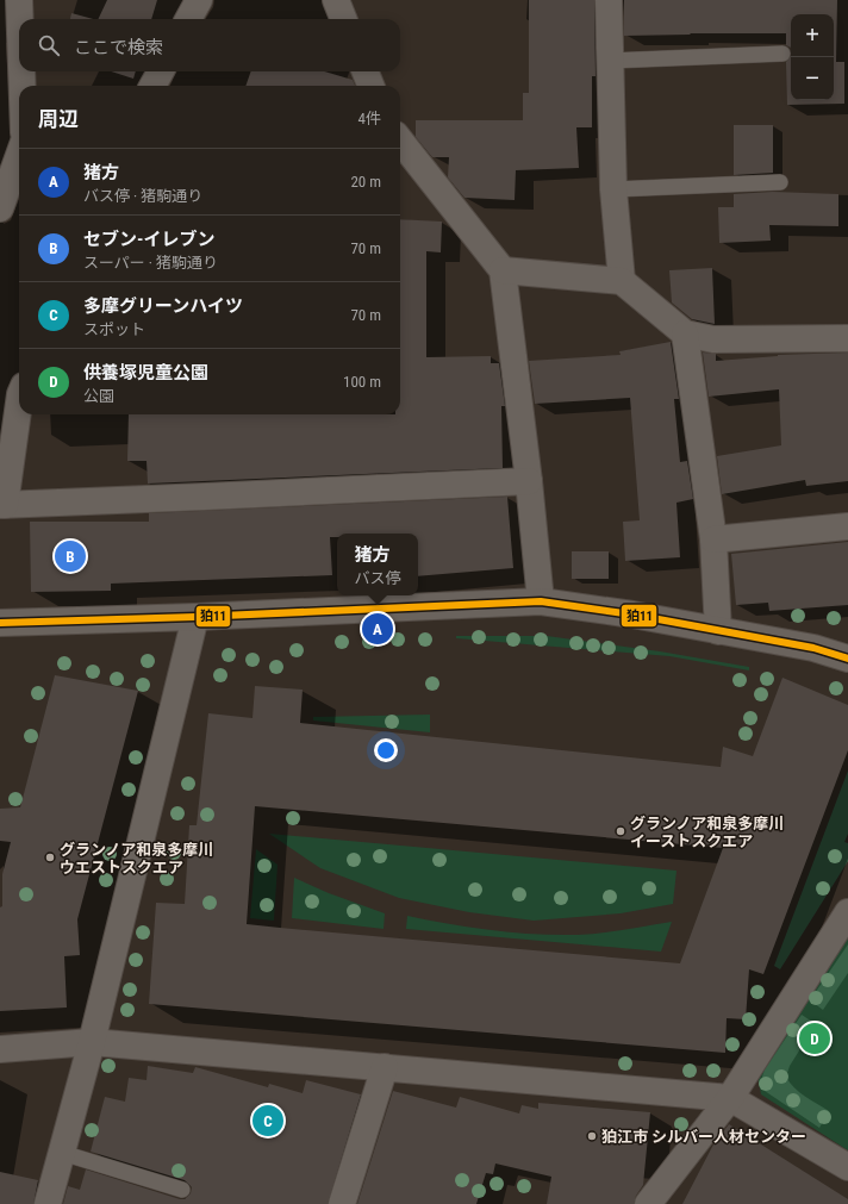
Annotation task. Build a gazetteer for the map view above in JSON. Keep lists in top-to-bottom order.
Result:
{
  "places": ["グランノア和泉多摩川 イーストスクエア", "グランノア和泉多摩川 ウエストスクエア", "狛江市 シルバー人材センター"],
  "lines": ["transit line 狛11"],
  "page": {
    "map_buttons": ["+", "−"],
    "search": "ここで検索",
    "heading": ["周辺", "4件"],
    "list": [
      {
        "mark": "A",
        "name": "猪方",
        "note": "バス停 · 猪駒通り",
        "value": "20 m"
      },
      {
        "mark": "B",
        "name": "セブン-イレブン",
        "note": "スーパー · 猪駒通り",
        "value": "70 m"
      },
      {
        "mark": "C",
        "name": "多摩グリーンハイツ",
        "note": "スポット",
        "value": "70 m"
      },
      {
        "mark": "D",
        "name": "供養塚児童公園",
        "note": "公園",
        "value": "100 m"
      }
    ],
    "popup": ["猪方", "バス停"],
    "pins": [
      "B",
      "A",
      "D",
      "C"
    ]
  }
}
